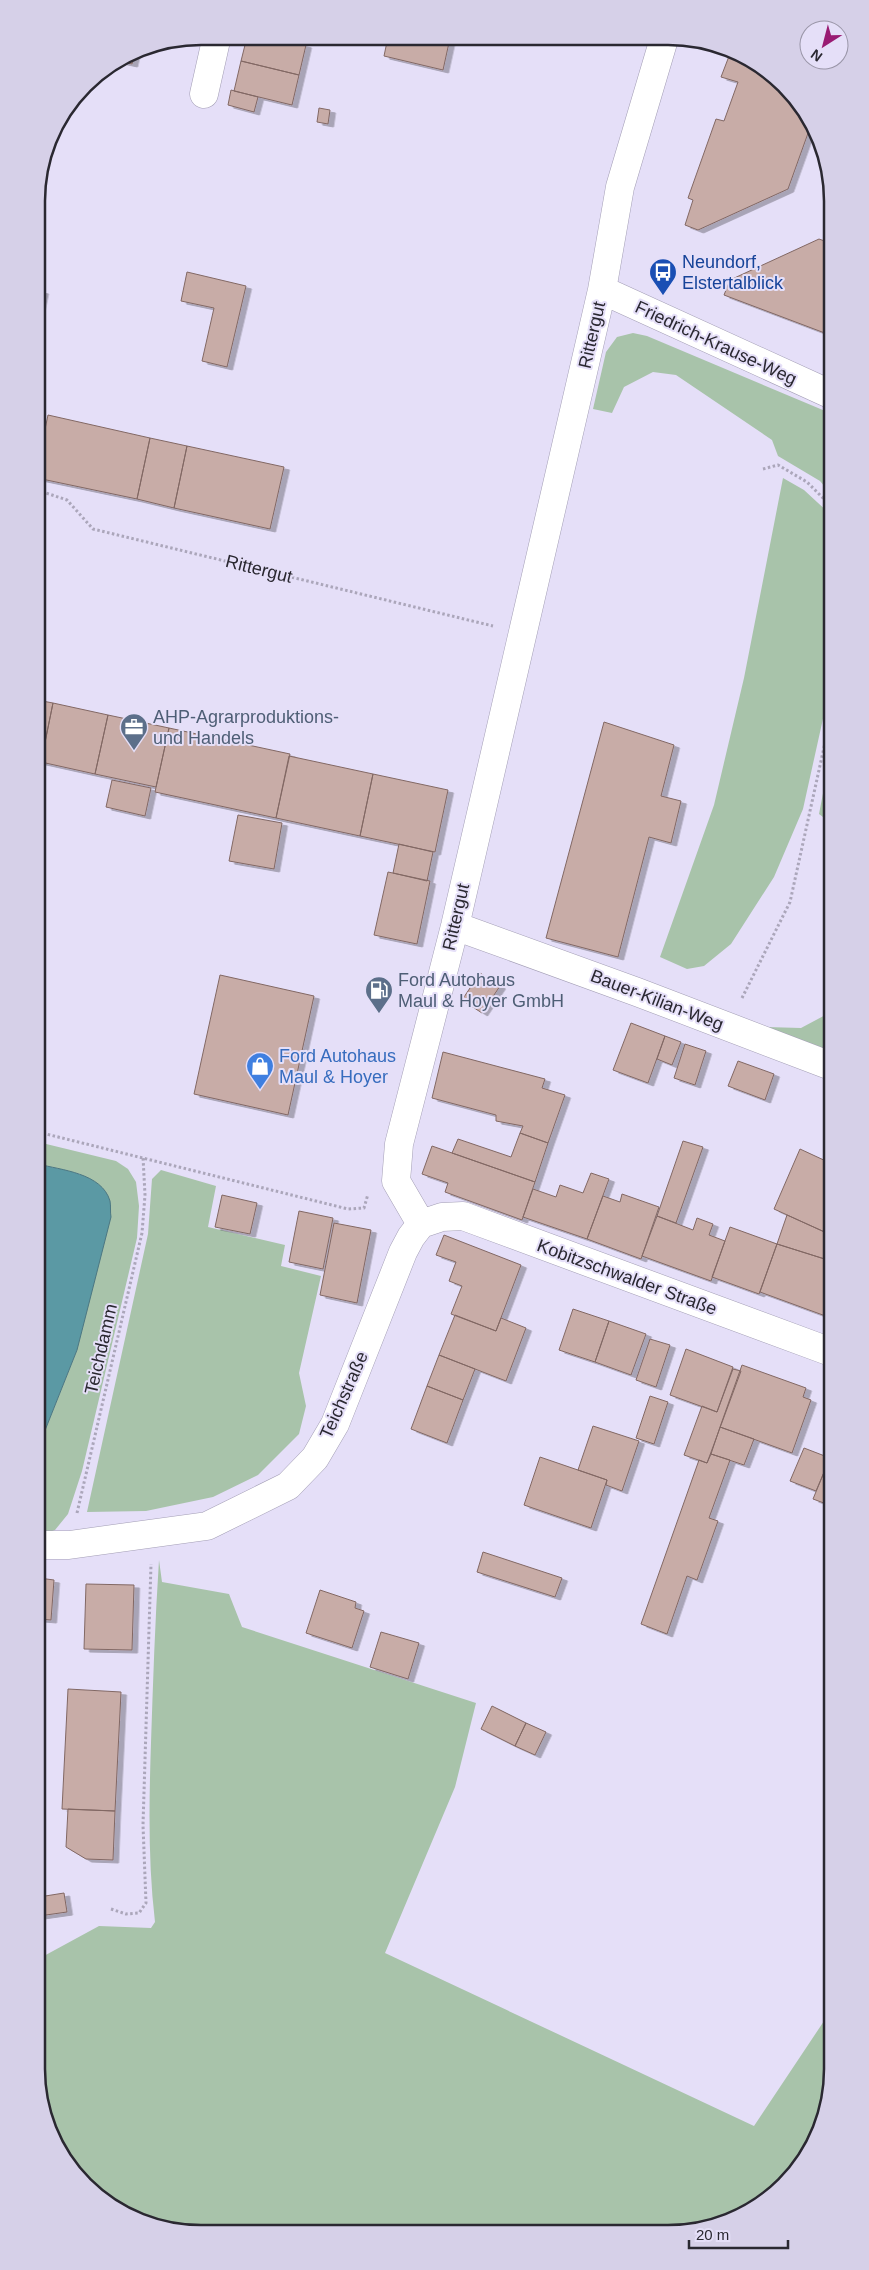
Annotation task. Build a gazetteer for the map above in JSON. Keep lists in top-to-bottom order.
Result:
{
  "streets": {
    "street": [
      "Rittergut",
      "Friedrich-Krause-Weg",
      "Bauer-Kilian-Weg",
      "Kobitzschwalder Straße",
      "Teichstraße"
    ],
    "path": ["Teichdamm"]
  },
  "crossings": [
    ["Rittergut", "Friedrich-Krause-Weg"],
    ["Rittergut", "Bauer-Kilian-Weg"],
    ["Rittergut", "Kobitzschwalder Straße"],
    ["Rittergut", "Teichstraße"],
    ["Kobitzschwalder Straße", "Teichstraße"],
    ["Teichdamm", "Teichstraße"]
  ],
  "places": {
    "bus stop": ["Neundorf, Elstertalblick"],
    "office": ["AHP-Agrarproduktions- und Handels"],
    "fuel station": ["Ford Autohaus Maul & Hoyer GmbH"],
    "shop": ["Ford Autohaus Maul & Hoyer"]
  },
  "scale_bar": "20 m",
  "north": "bottom left"
}
